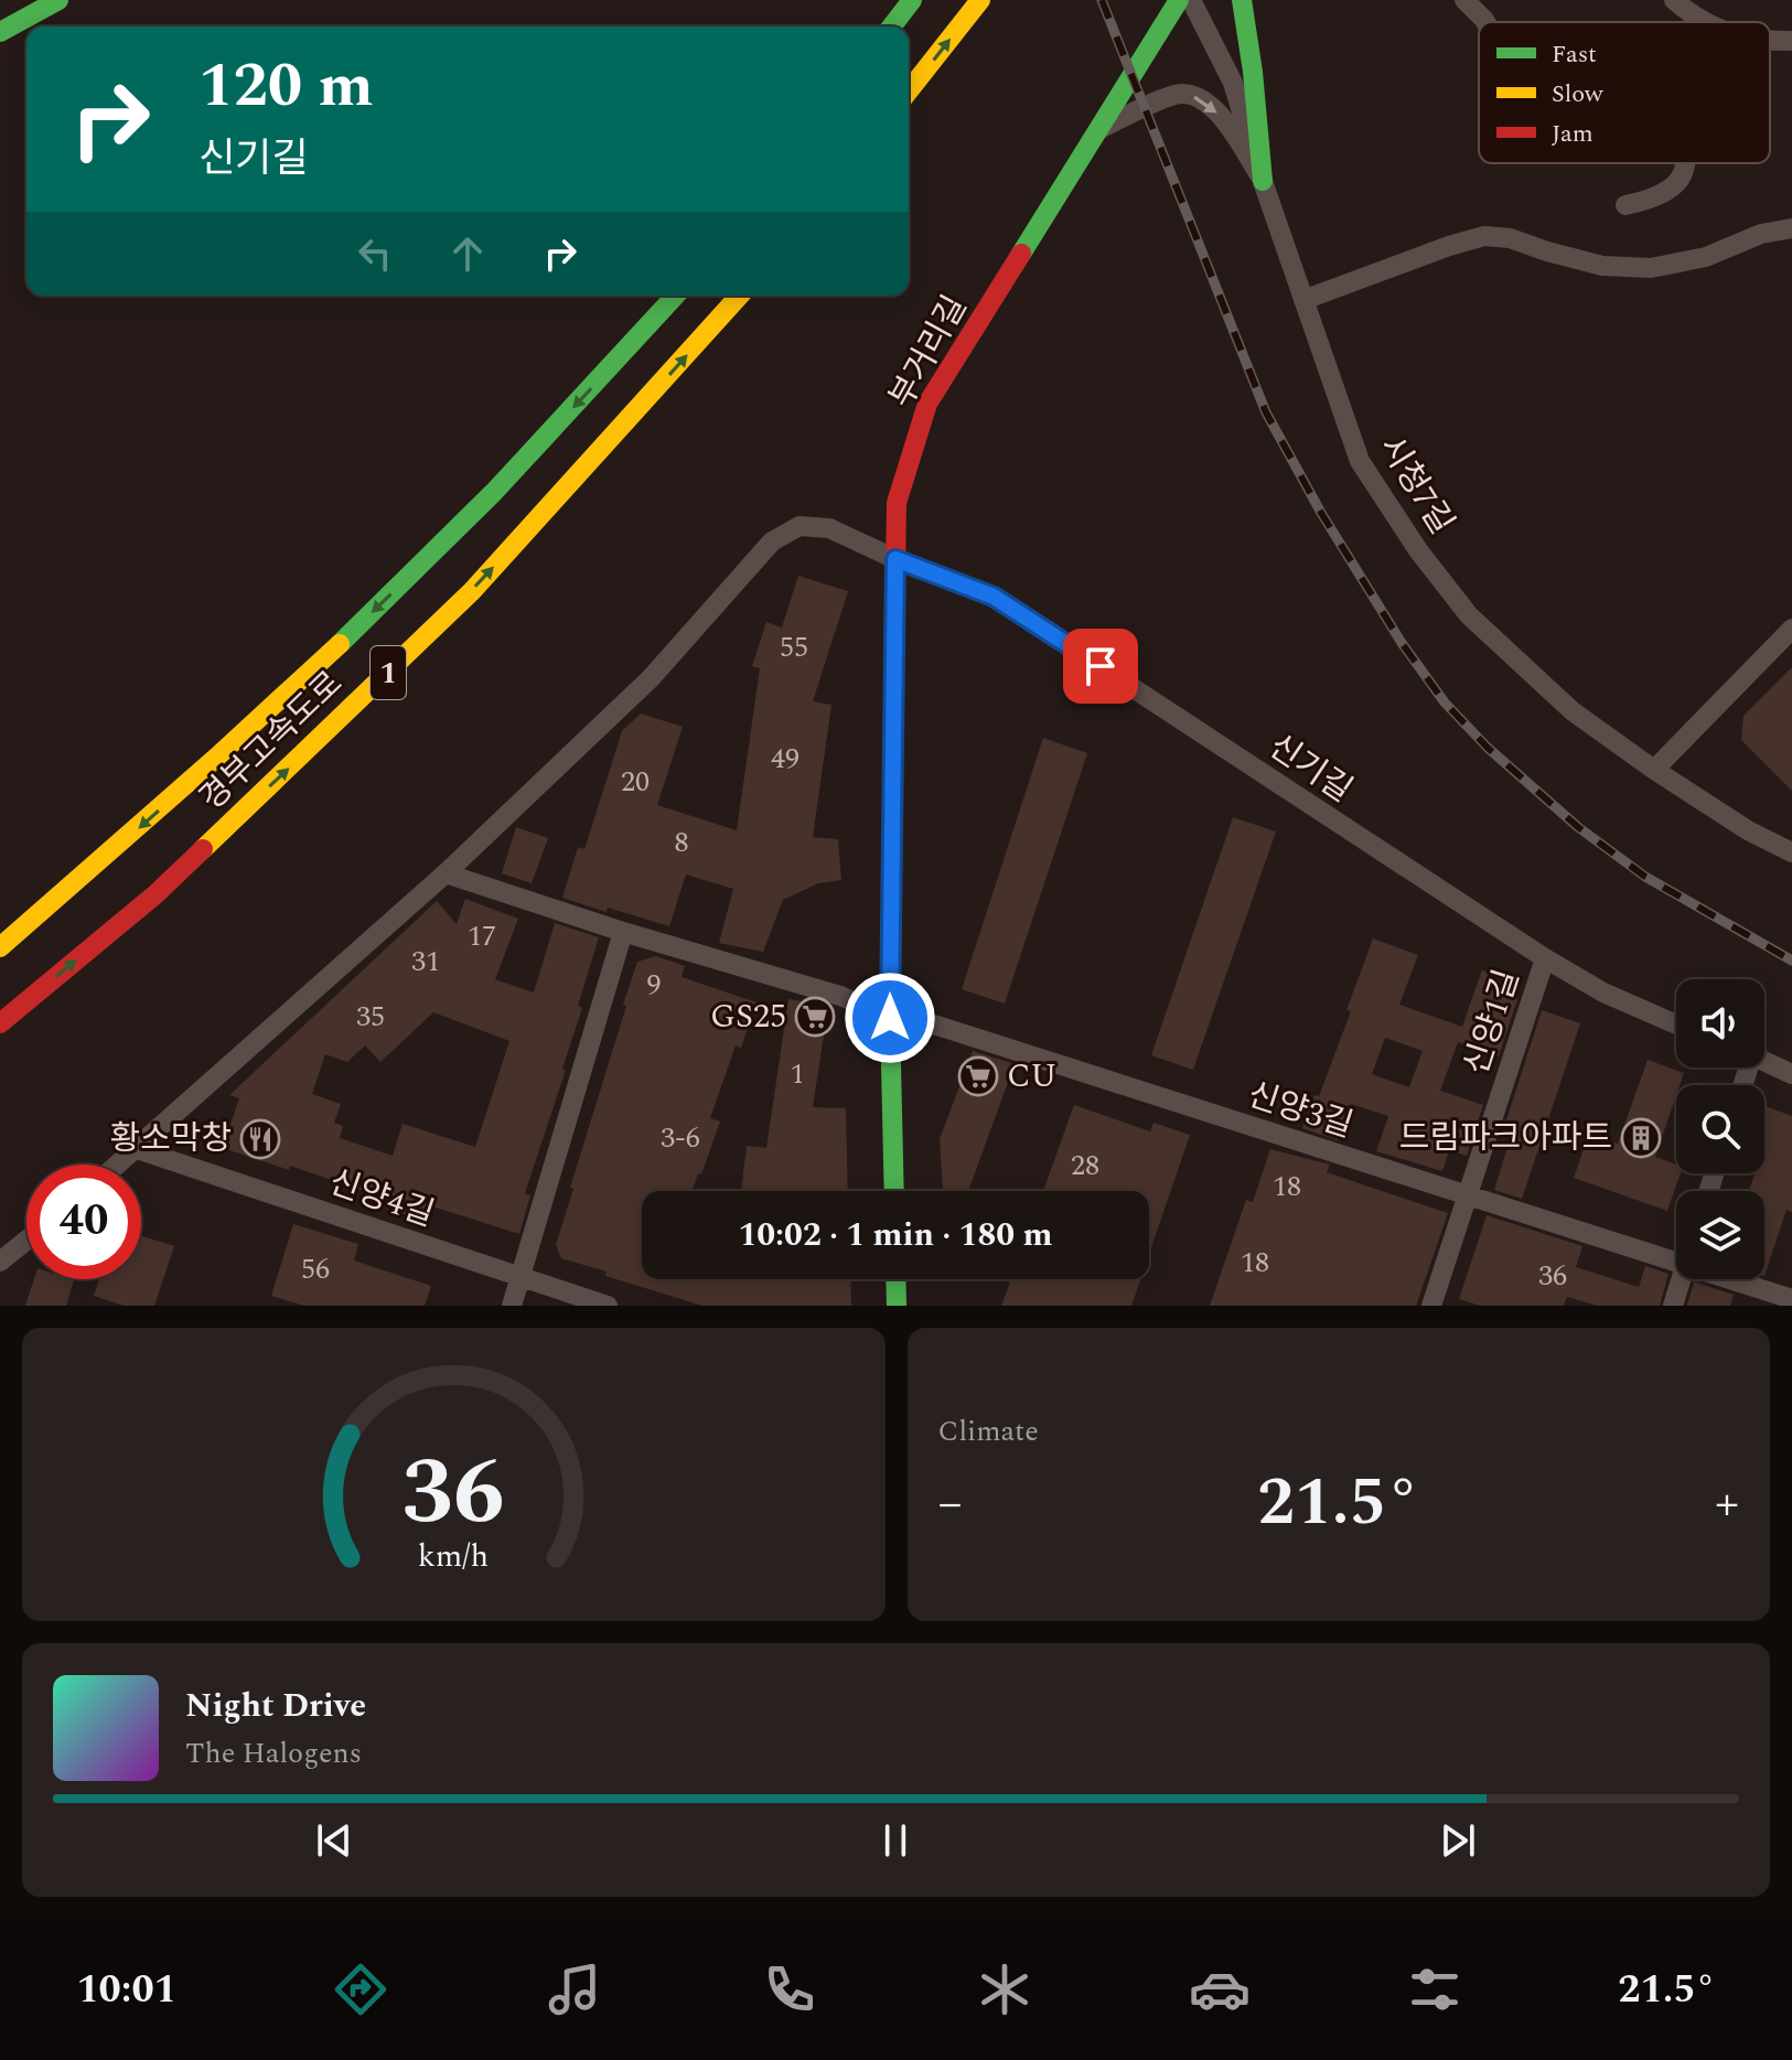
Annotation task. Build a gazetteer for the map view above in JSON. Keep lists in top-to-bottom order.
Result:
{
  "streets": {
    "main road": ["부거리길", "1", "경부고속도로"],
    "street": [
      "시청7길",
      "신기길",
      "신양1길",
      "신양3길",
      "신양4길"
    ]
  },
  "crossings": [
    ["부거리길", "신기길"],
    ["부거리길", "신양3길"],
    ["신기길", "신양1길"],
    ["신기길", "신양4길"],
    ["신양1길", "신양3길"]
  ],
  "places": {
    "supermarket": ["GS25", "CU"],
    "building": ["드림파크아파트"],
    "restaurant": ["황소막창"]
  },
  "house_numbers": [
    "55",
    "49",
    "20",
    "8",
    "17",
    "31",
    "9",
    "35",
    "1",
    "3-6",
    "28",
    "18",
    "18",
    "56",
    "36"
  ],
  "legend": ["Fast", "Slow", "Jam"],
  "page": {
    "turn": ["120 m", "신기길"],
    "limit": "40",
    "trip": "10:02 · 1 min · 180 m",
    "tile": "Climate",
    "heat": ["−", "21.5°", "+"],
    "song": ["Night Drive", "The Halogens"],
    "tabs": ["10:01", "21.5°"],
    "gauge": ["36", "km/h"]
  }
}
